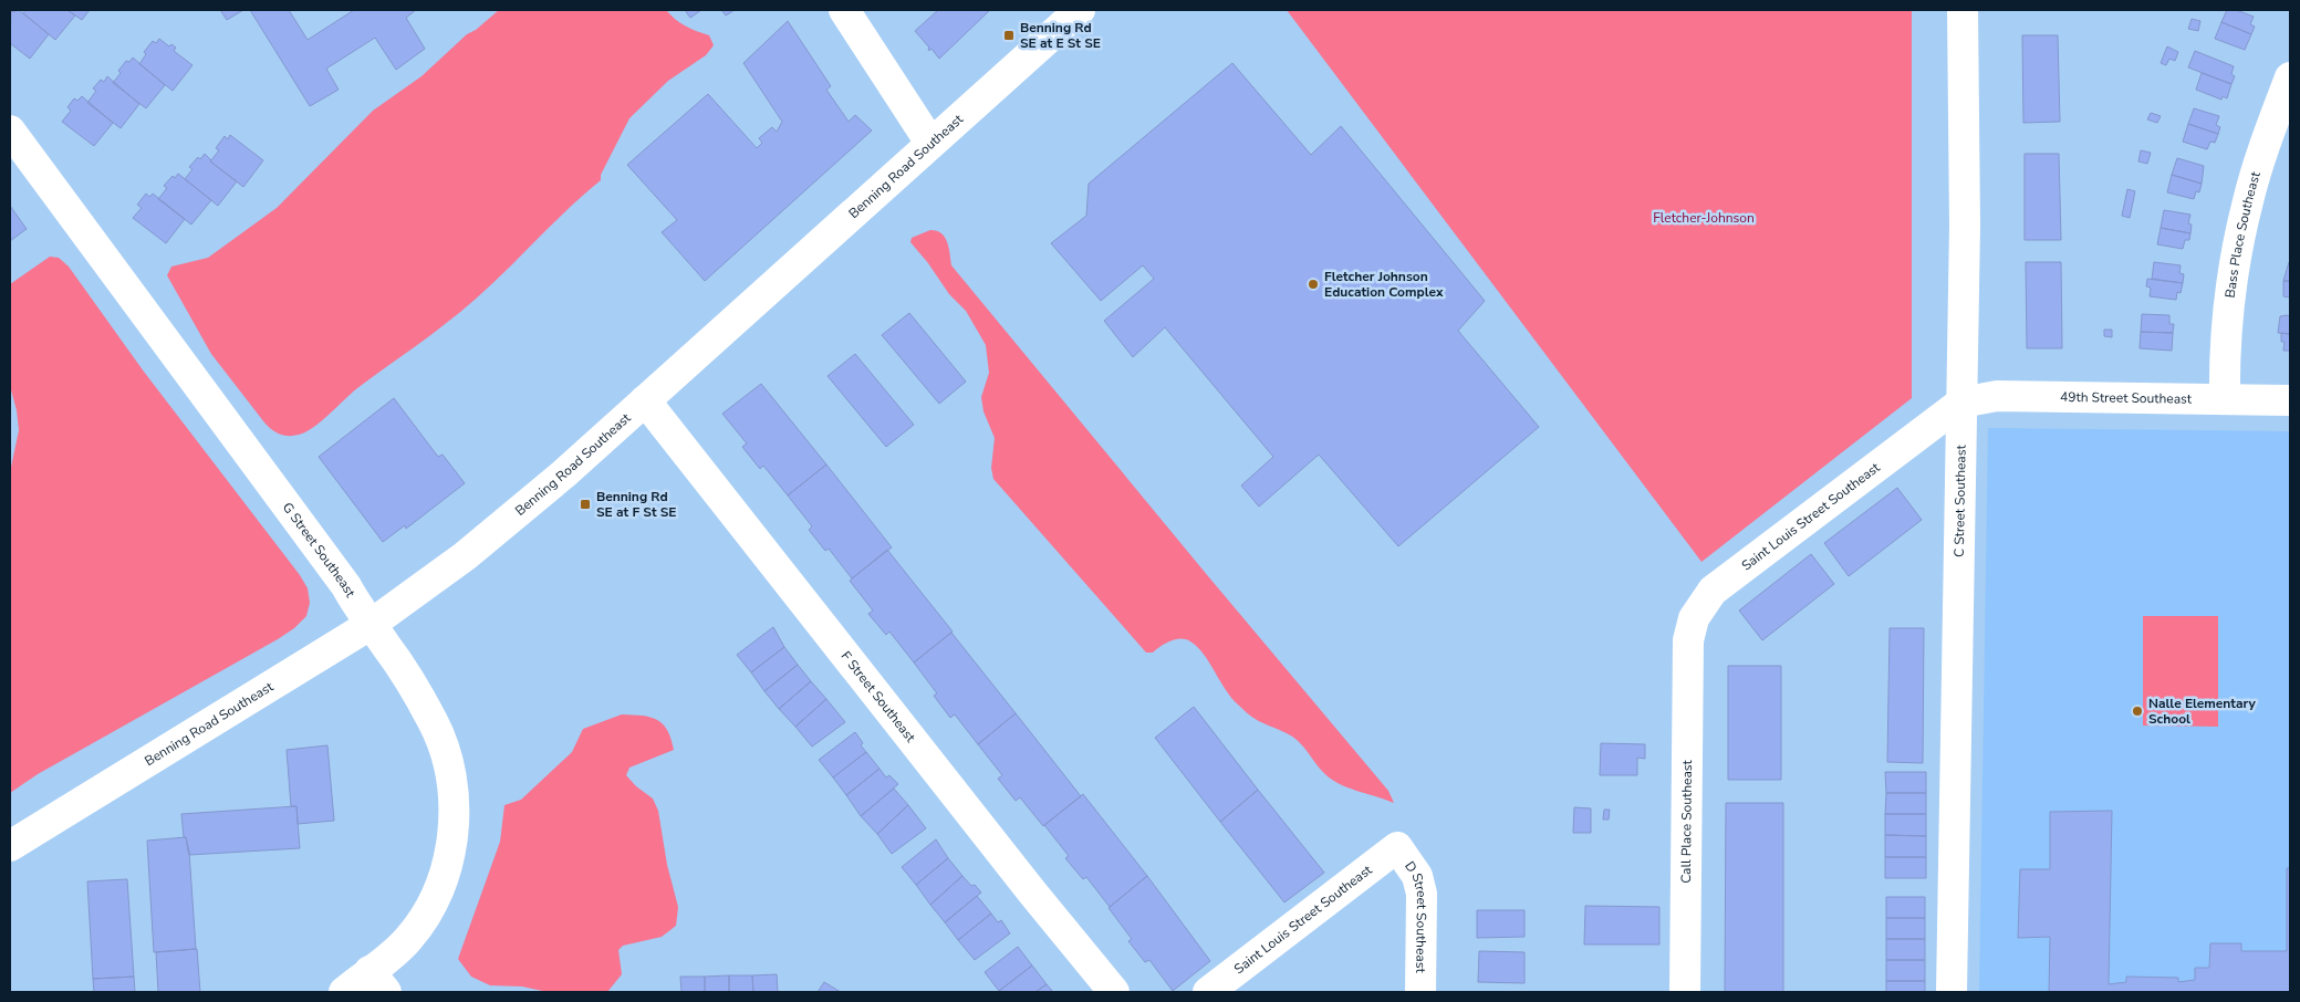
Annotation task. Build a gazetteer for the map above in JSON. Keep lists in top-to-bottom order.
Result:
{
  "streets": {
    "street": [
      "Benning Road Southeast",
      "Bass Place Southeast",
      "49th Street Southeast",
      "C Street Southeast",
      "Saint Louis Street Southeast",
      "G Street Southeast",
      "F Street Southeast",
      "Call Place Southeast",
      "D Street Southeast"
    ]
  },
  "crossings": [
    ["Benning Road Southeast", "G Street Southeast"],
    ["Benning Road Southeast", "F Street Southeast"],
    ["Bass Place Southeast", "49th Street Southeast"],
    ["49th Street Southeast", "C Street Southeast"],
    ["49th Street Southeast", "Saint Louis Street Southeast"],
    ["C Street Southeast", "Saint Louis Street Southeast"],
    ["Saint Louis Street Southeast", "Call Place Southeast"],
    ["Saint Louis Street Southeast", "D Street Southeast"]
  ],
  "parks": ["Fletcher-Johnson"],
  "places": {
    "transit": ["Benning Rd SE at E St SE", "Benning Rd SE at F St SE"],
    "other": ["Fletcher Johnson Education Complex", "Nalle Elementary School"]
  }
}
